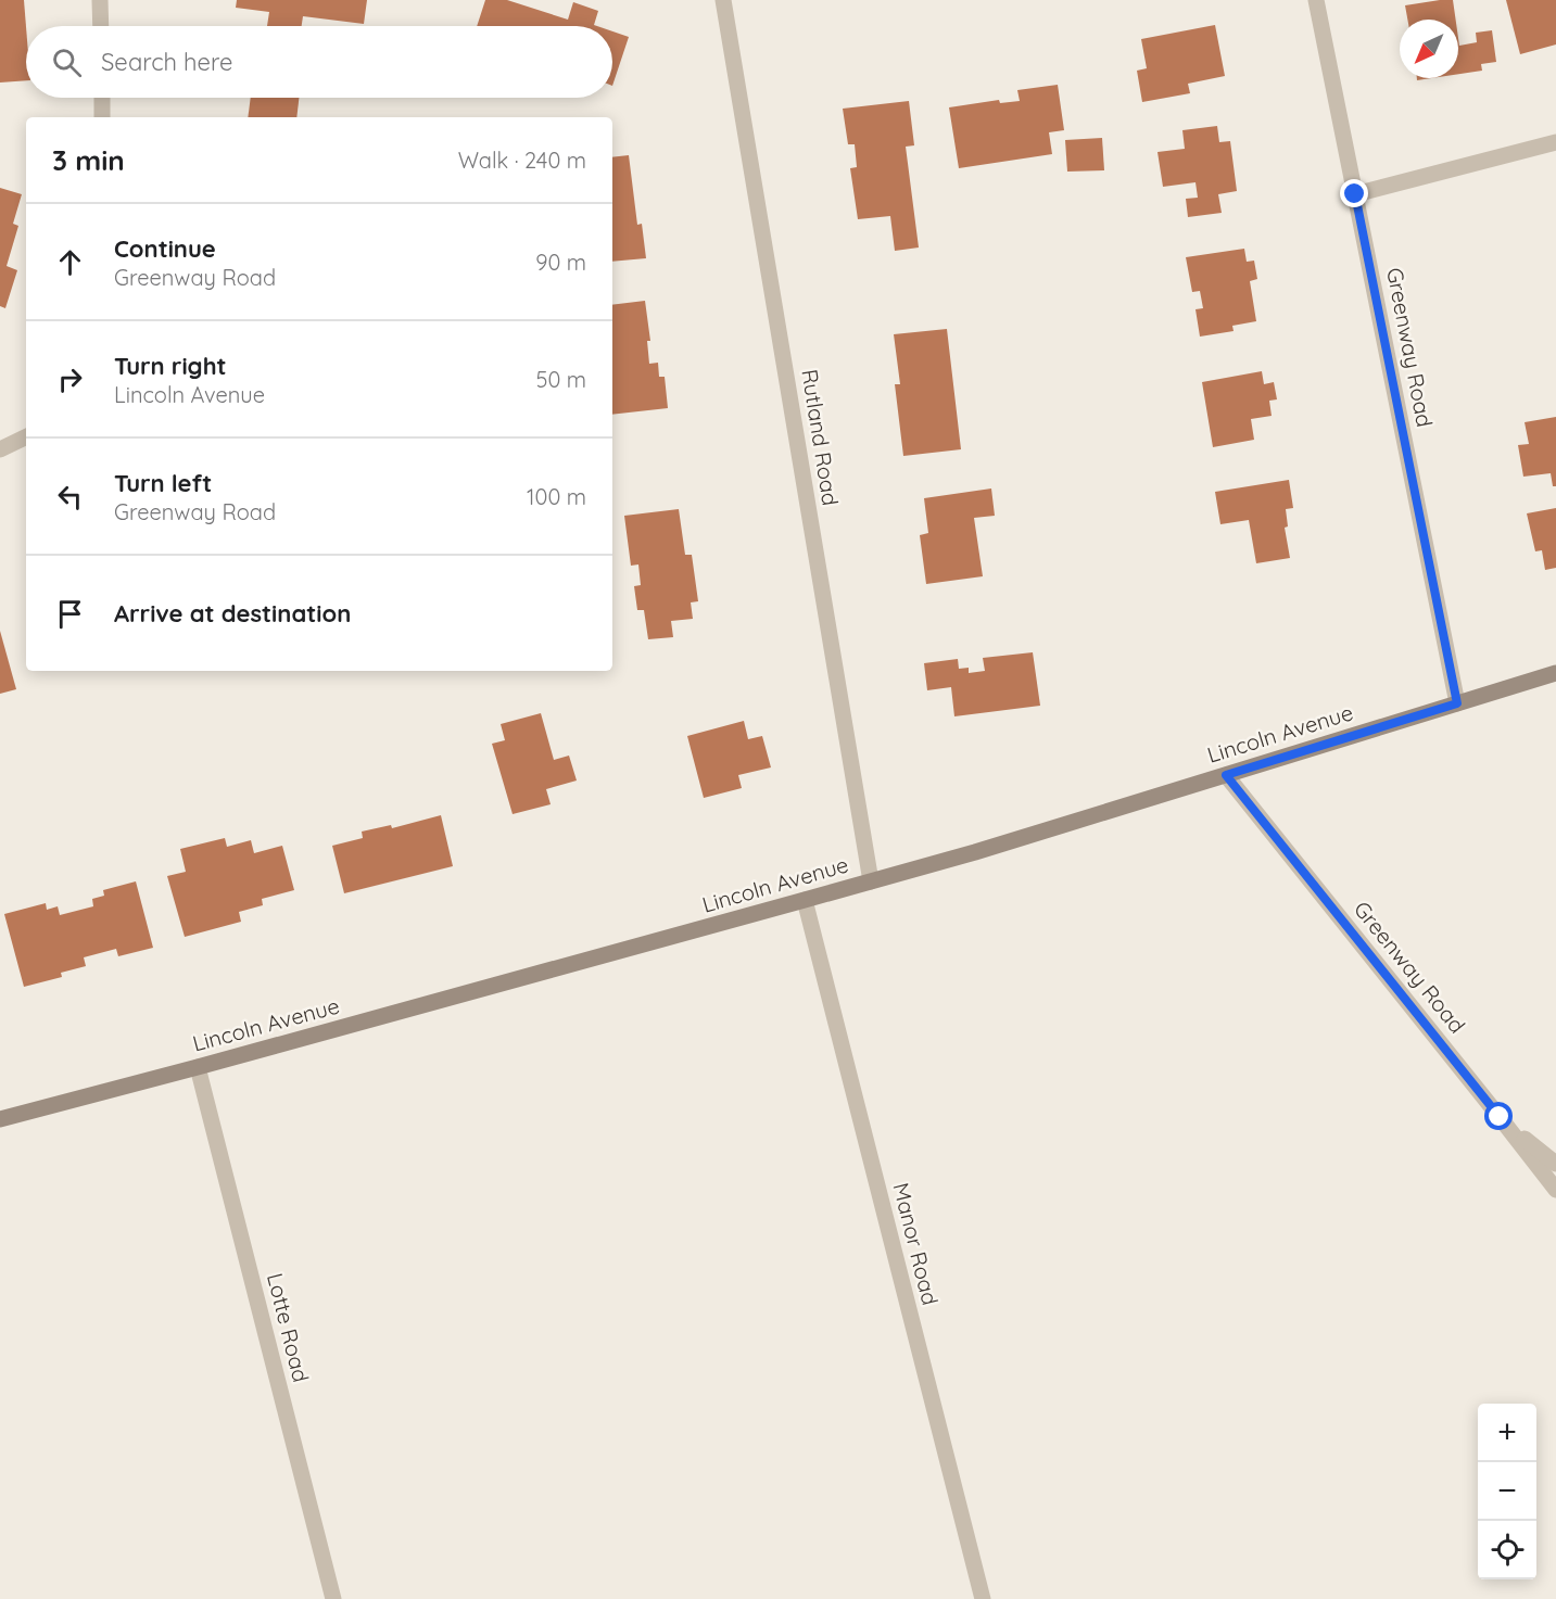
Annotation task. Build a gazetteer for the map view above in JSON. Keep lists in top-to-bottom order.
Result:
{
  "streets": {
    "main road": ["Lincoln Avenue"],
    "street": [
      "Greenway Road",
      "Rutland Road",
      "Manor Road",
      "Lotte Road"
    ]
  },
  "crossings": [
    ["Greenway Road", "Lincoln Avenue"],
    ["Rutland Road", "Lincoln Avenue"],
    ["Lincoln Avenue", "Manor Road"],
    ["Lincoln Avenue", "Lotte Road"]
  ],
  "north": "bottom left",
  "page": {
    "search": "Search here",
    "heading": ["3 min", "Walk · 240 m"],
    "list": [
      ["Continue", "Greenway Road", "90 m"],
      ["Turn right", "Lincoln Avenue", "50 m"],
      ["Turn left", "Greenway Road", "100 m"],
      "Arrive at destination"
    ],
    "map_buttons": ["+", "−"]
  }
}
